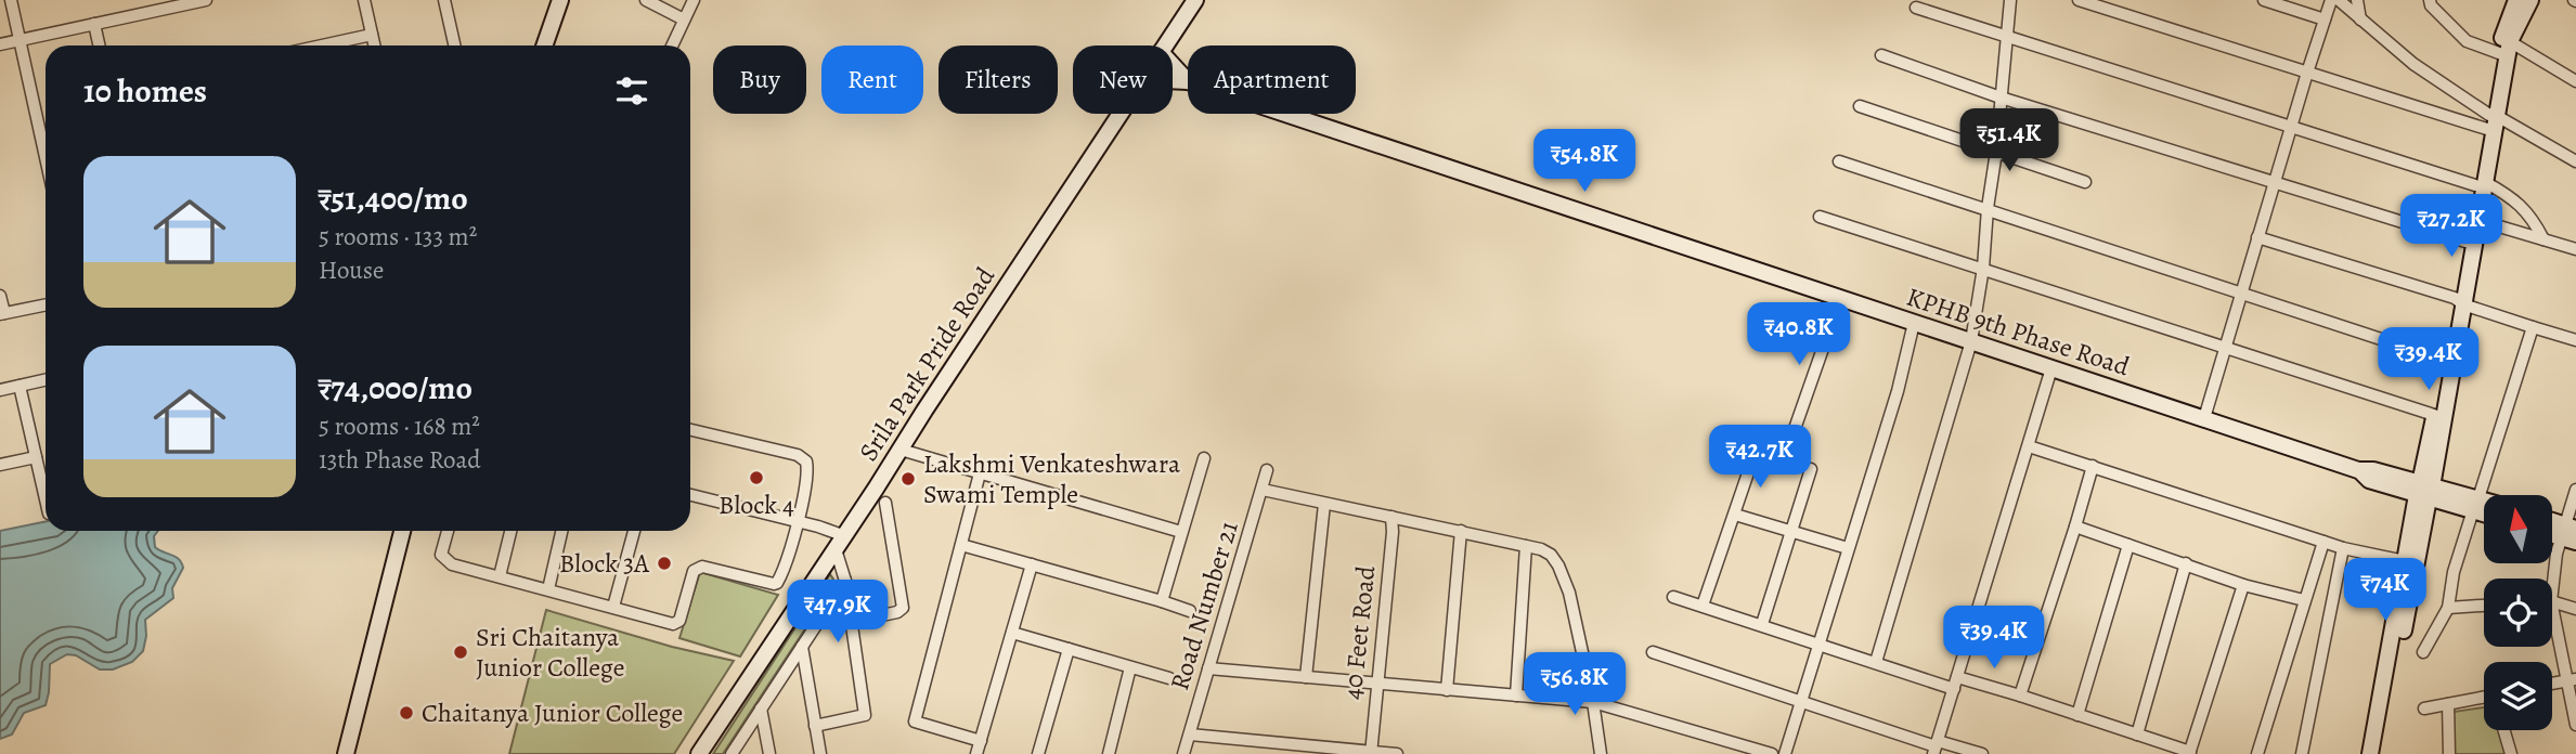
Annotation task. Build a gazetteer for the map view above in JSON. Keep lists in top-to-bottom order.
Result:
{
  "streets": {
    "street": [
      "KPHB 9th Phase Road",
      "Srila Park Pride Road",
      "Road Number 21",
      "40 Feet Road"
    ]
  },
  "places": [
    "Block 4",
    "Lakshmi Venkateshwara Swami Temple",
    "Block 3A",
    "Sri Chaitanya Junior College",
    "Chaitanya Junior College"
  ],
  "north": "top",
  "page": {
    "chip": [
      "Buy",
      "Rent",
      "Filters",
      "New",
      "Apartment"
    ],
    "heading": "10 homes",
    "price": [
      "₹51.4K",
      "₹54.8K",
      "₹27.2K",
      "₹40.8K",
      "₹39.4K",
      "₹42.7K",
      "₹74K",
      "₹47.9K",
      "₹39.4K",
      "₹56.8K"
    ],
    "list": [
      {
        "name": "₹51,400/mo",
        "note": "5 rooms · 133 m² · House"
      },
      {
        "name": "₹74,000/mo",
        "note": "5 rooms · 168 m² · 13th Phase Road"
      }
    ]
  }
}
